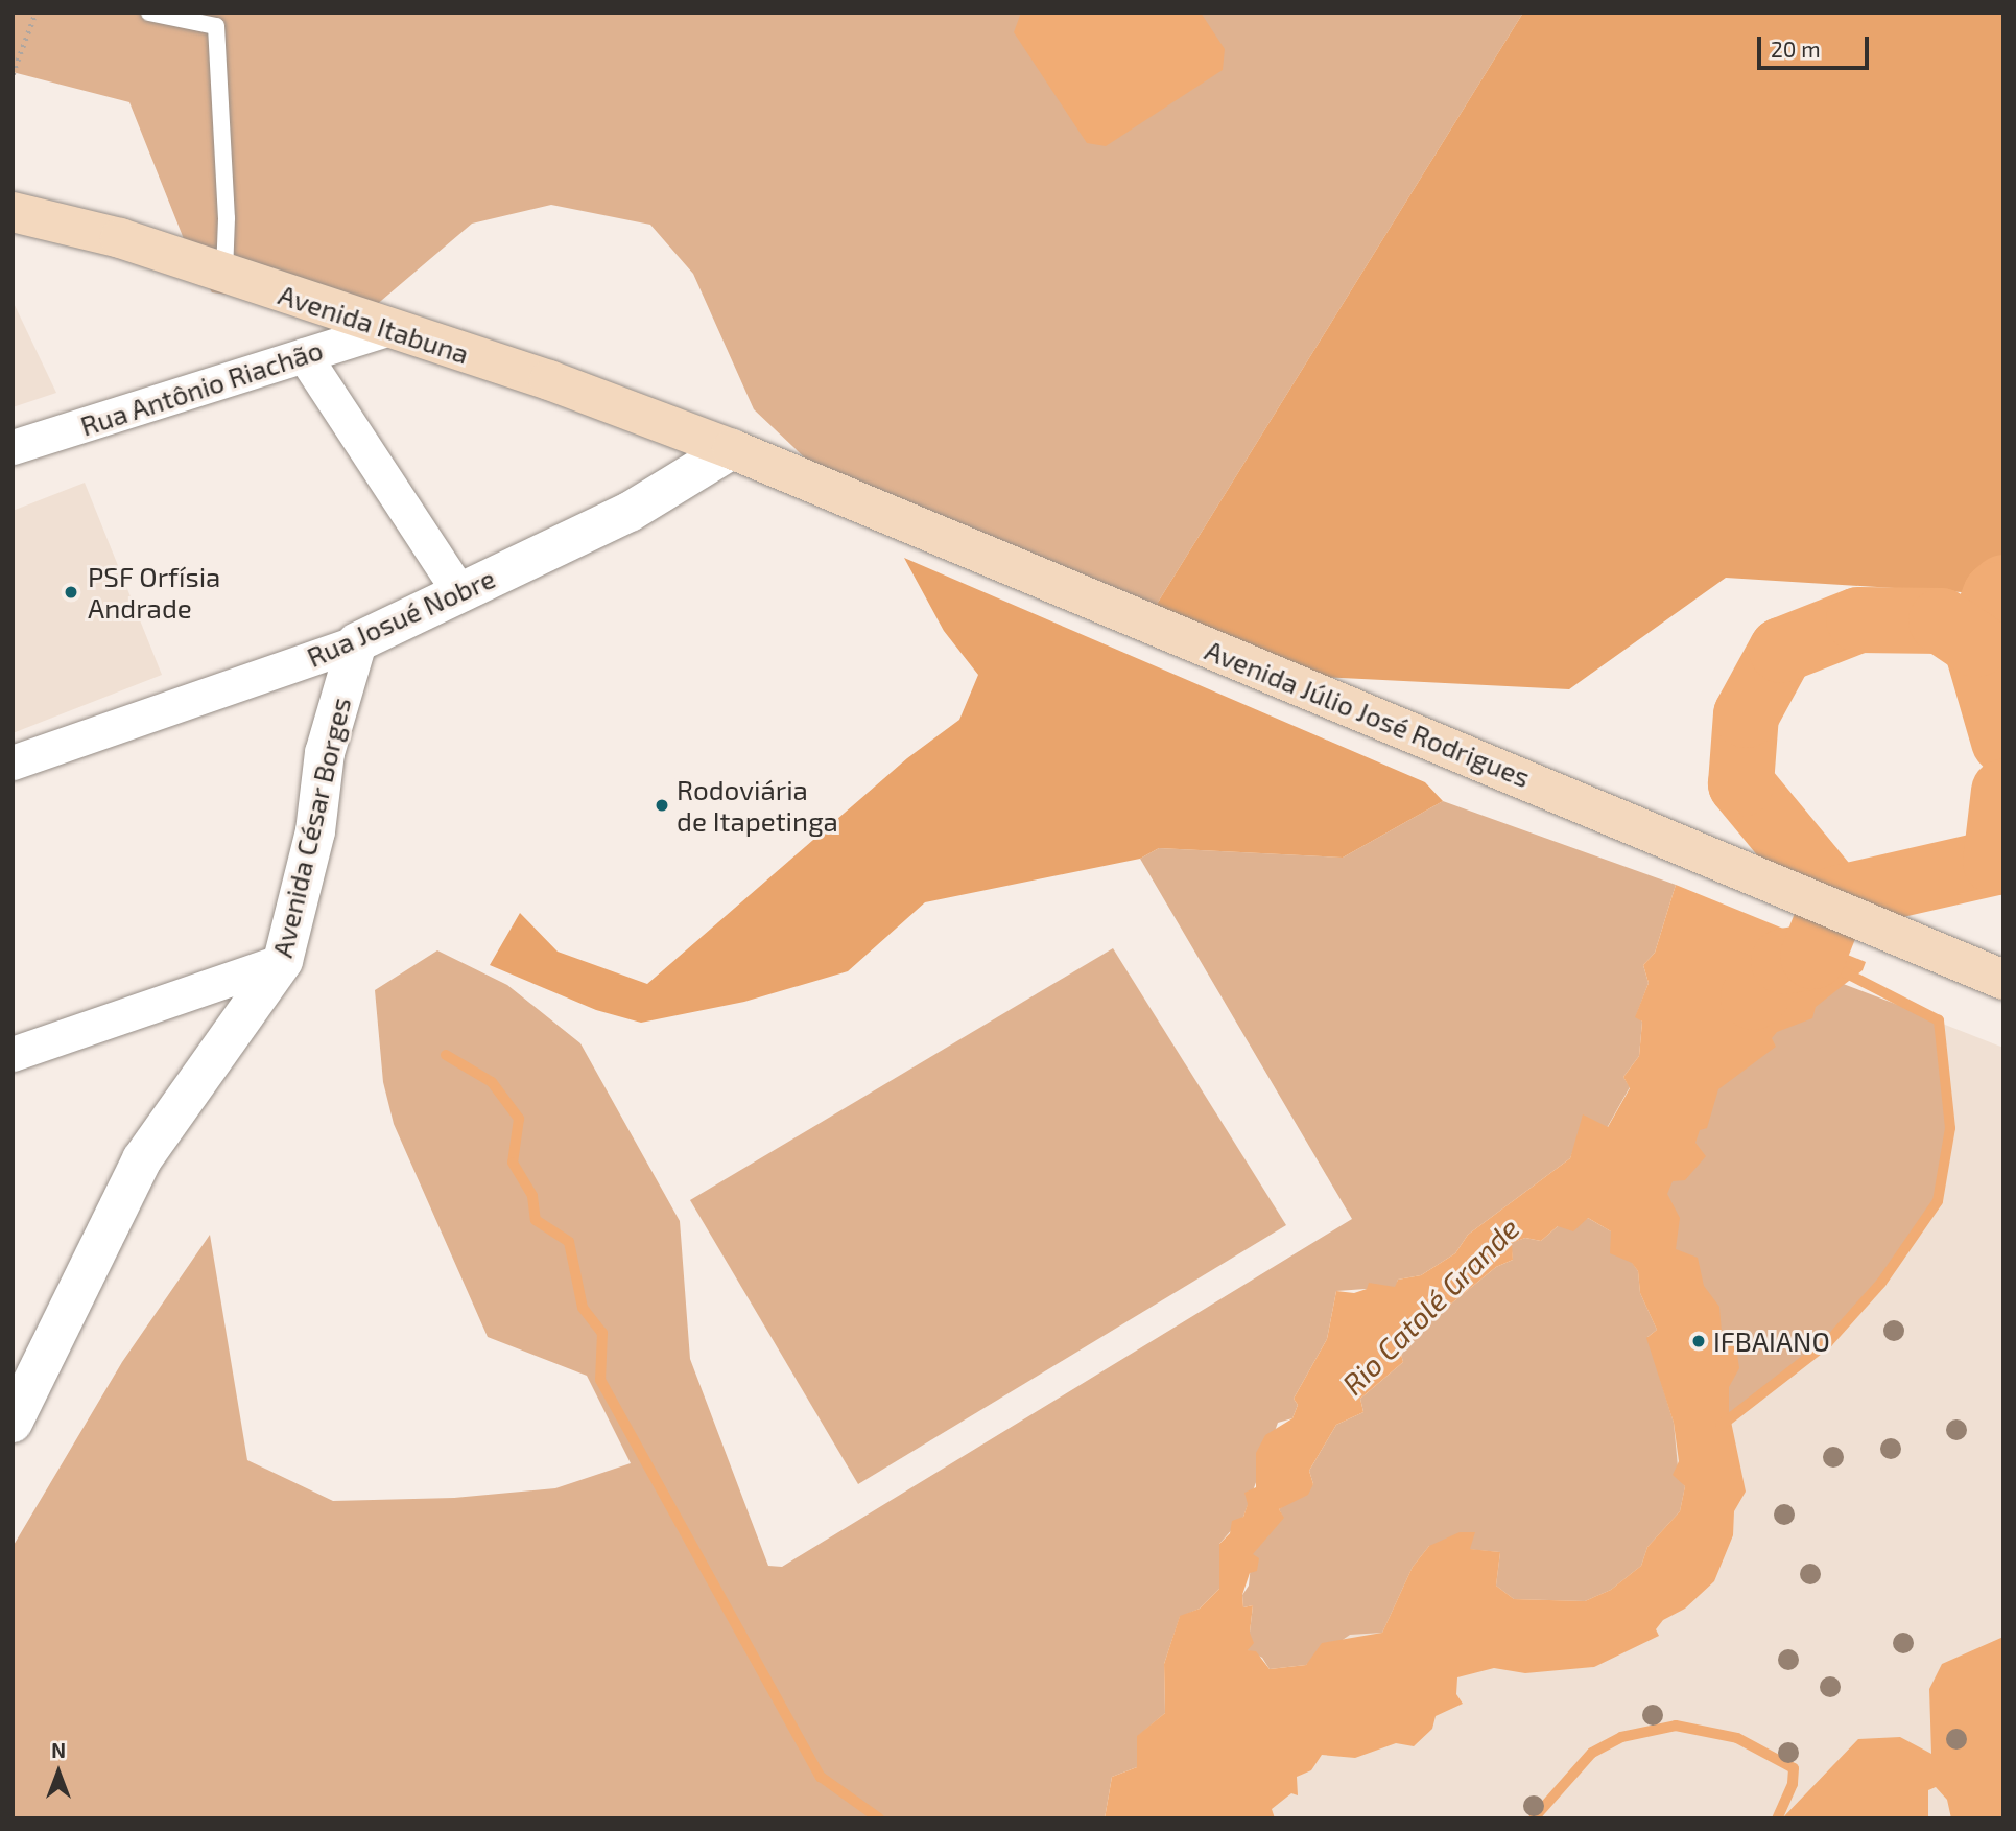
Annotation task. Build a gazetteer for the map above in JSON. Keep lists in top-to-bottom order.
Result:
{
  "streets": {
    "main road": ["Avenida Itabuna", "Avenida Júlio José Rodrigues"],
    "street": ["Rua Antônio Riachão", "Rua Josué Nobre", "Avenida César Borges"]
  },
  "crossings": [
    ["Avenida Itabuna", "Rua Antônio Riachão"],
    ["Avenida Itabuna", "Rua Josué Nobre"],
    ["Avenida Itabuna", "Avenida Júlio José Rodrigues"],
    ["Rua Josué Nobre", "Avenida Júlio José Rodrigues"],
    ["Rua Josué Nobre", "Avenida César Borges"]
  ],
  "water": ["Rio Catolé Grande"],
  "places": ["PSF Orfísia Andrade", "Rodoviária de Itapetinga", "IFBAIANO"],
  "scale_bar": "20 m",
  "north": "top"
}
